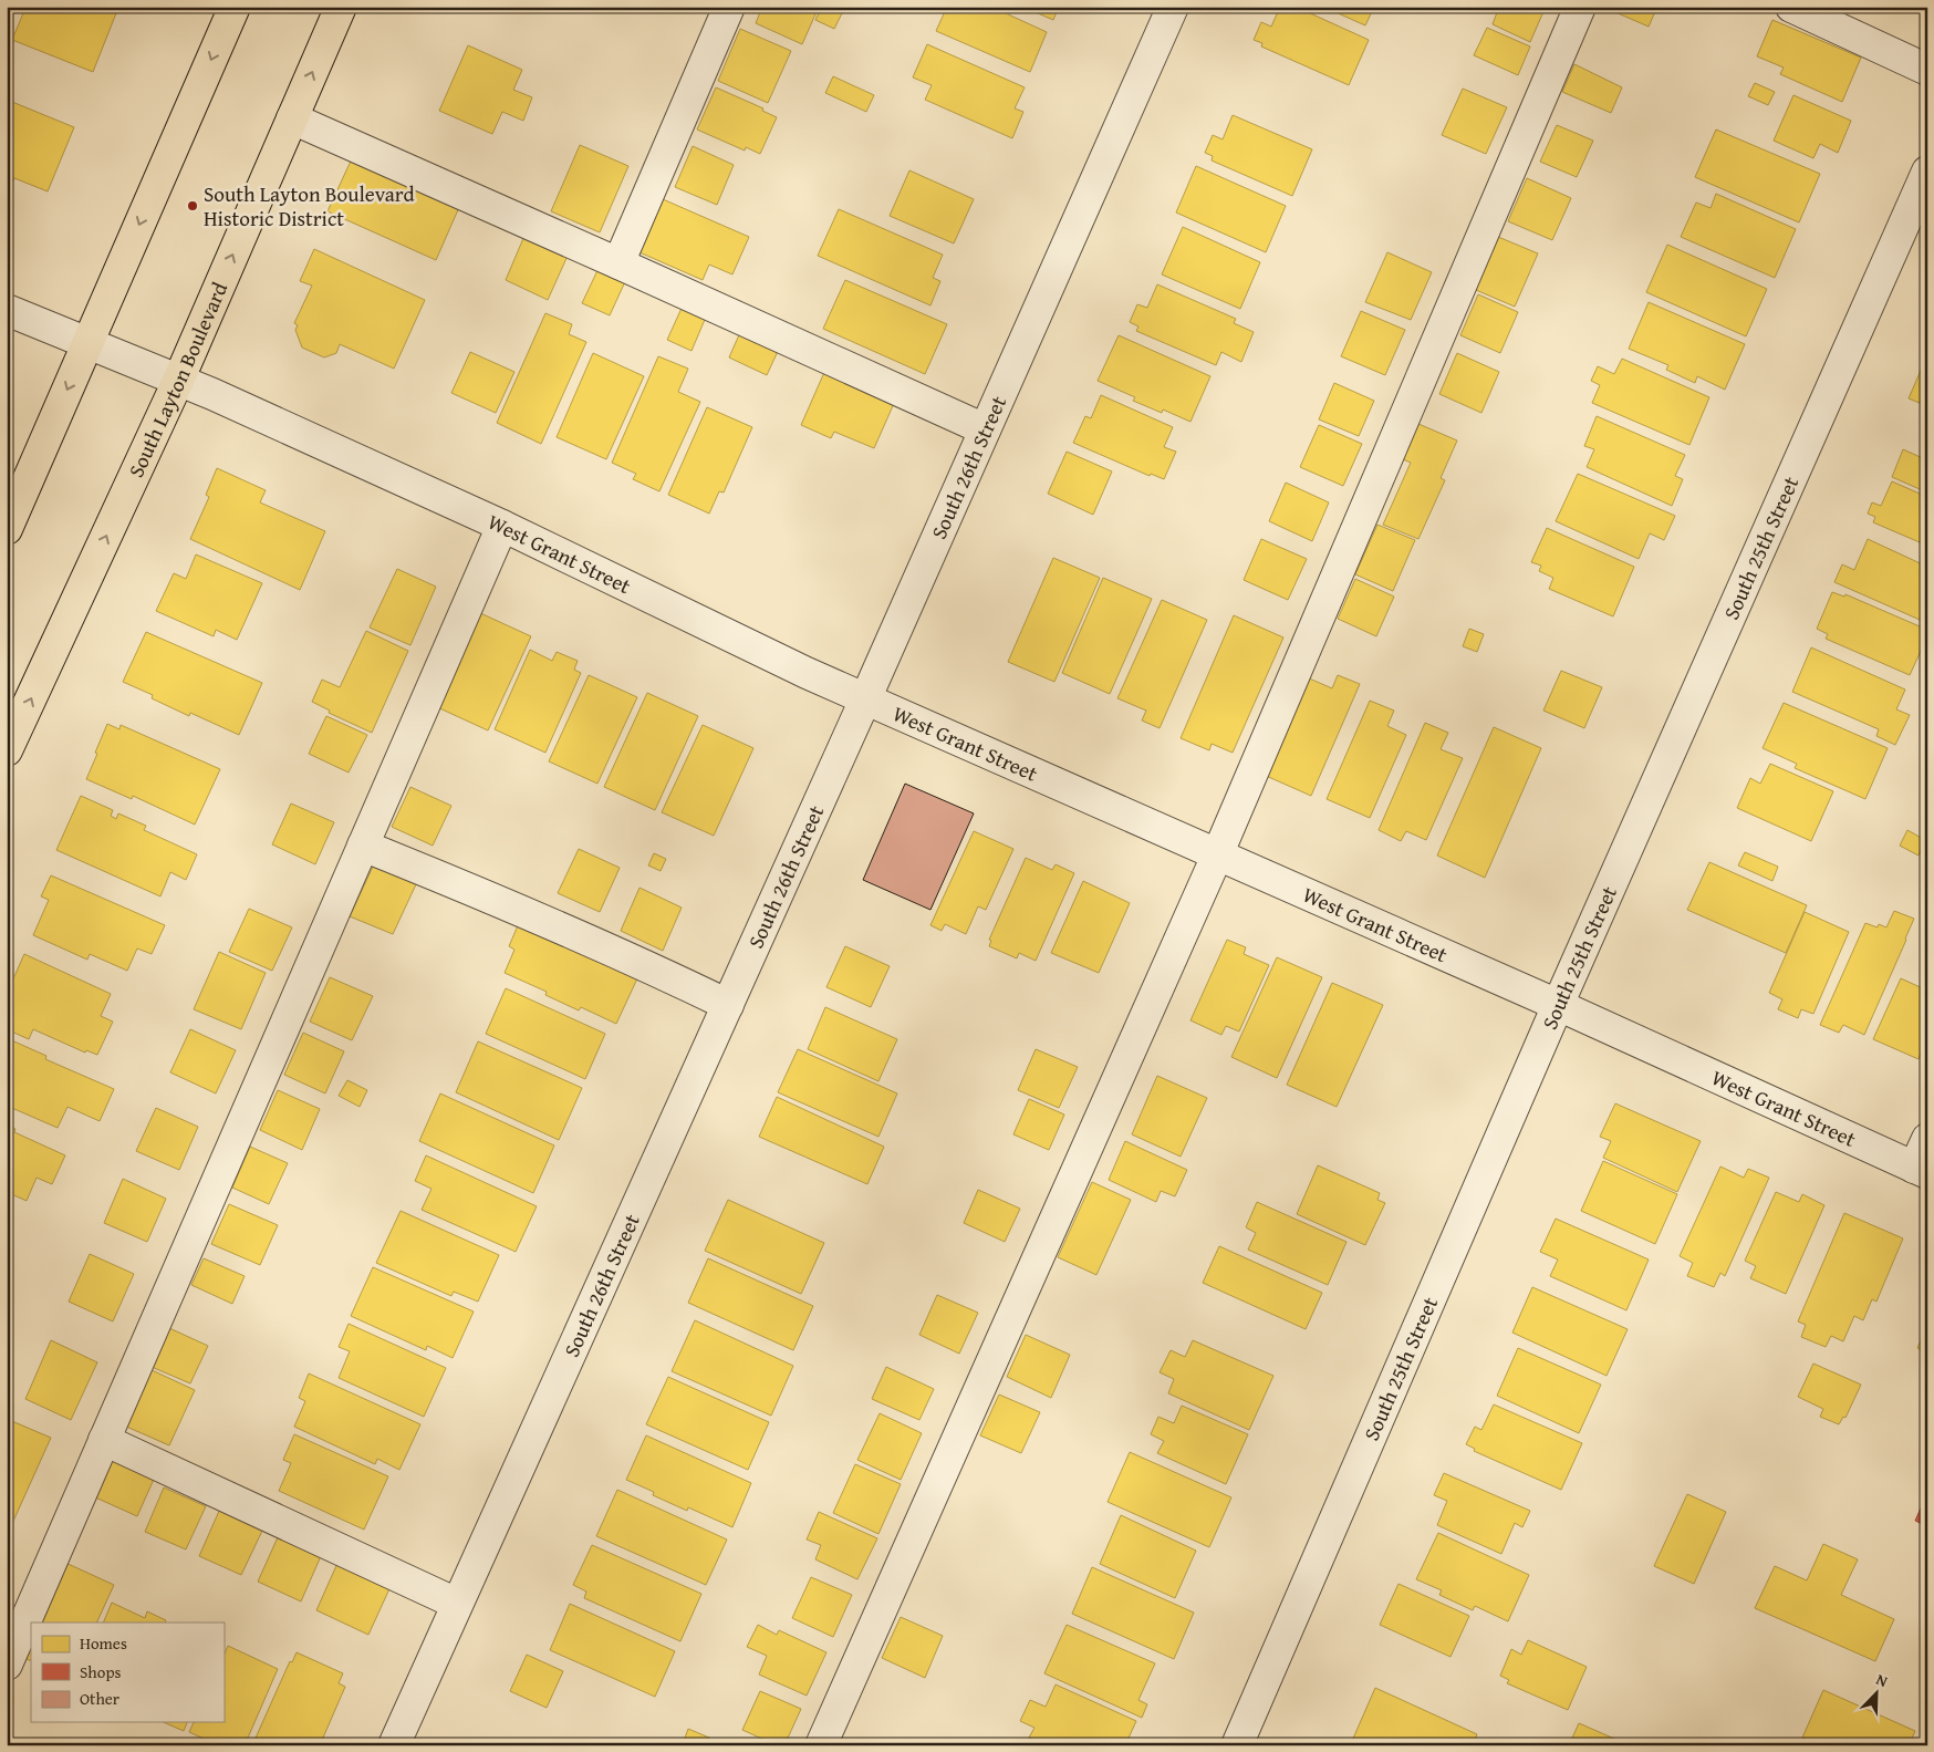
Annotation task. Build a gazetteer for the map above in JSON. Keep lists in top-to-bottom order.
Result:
{
  "streets": {
    "main road": ["South Layton Boulevard"],
    "street": ["South 26th Street", "South 25th Street", "West Grant Street"]
  },
  "crossings": [
    ["South Layton Boulevard", "West Grant Street"],
    ["South 26th Street", "West Grant Street"],
    ["South 25th Street", "West Grant Street"]
  ],
  "places": ["South Layton Boulevard Historic District"],
  "legend": ["Homes", "Shops", "Other"],
  "north": "top right"
}
